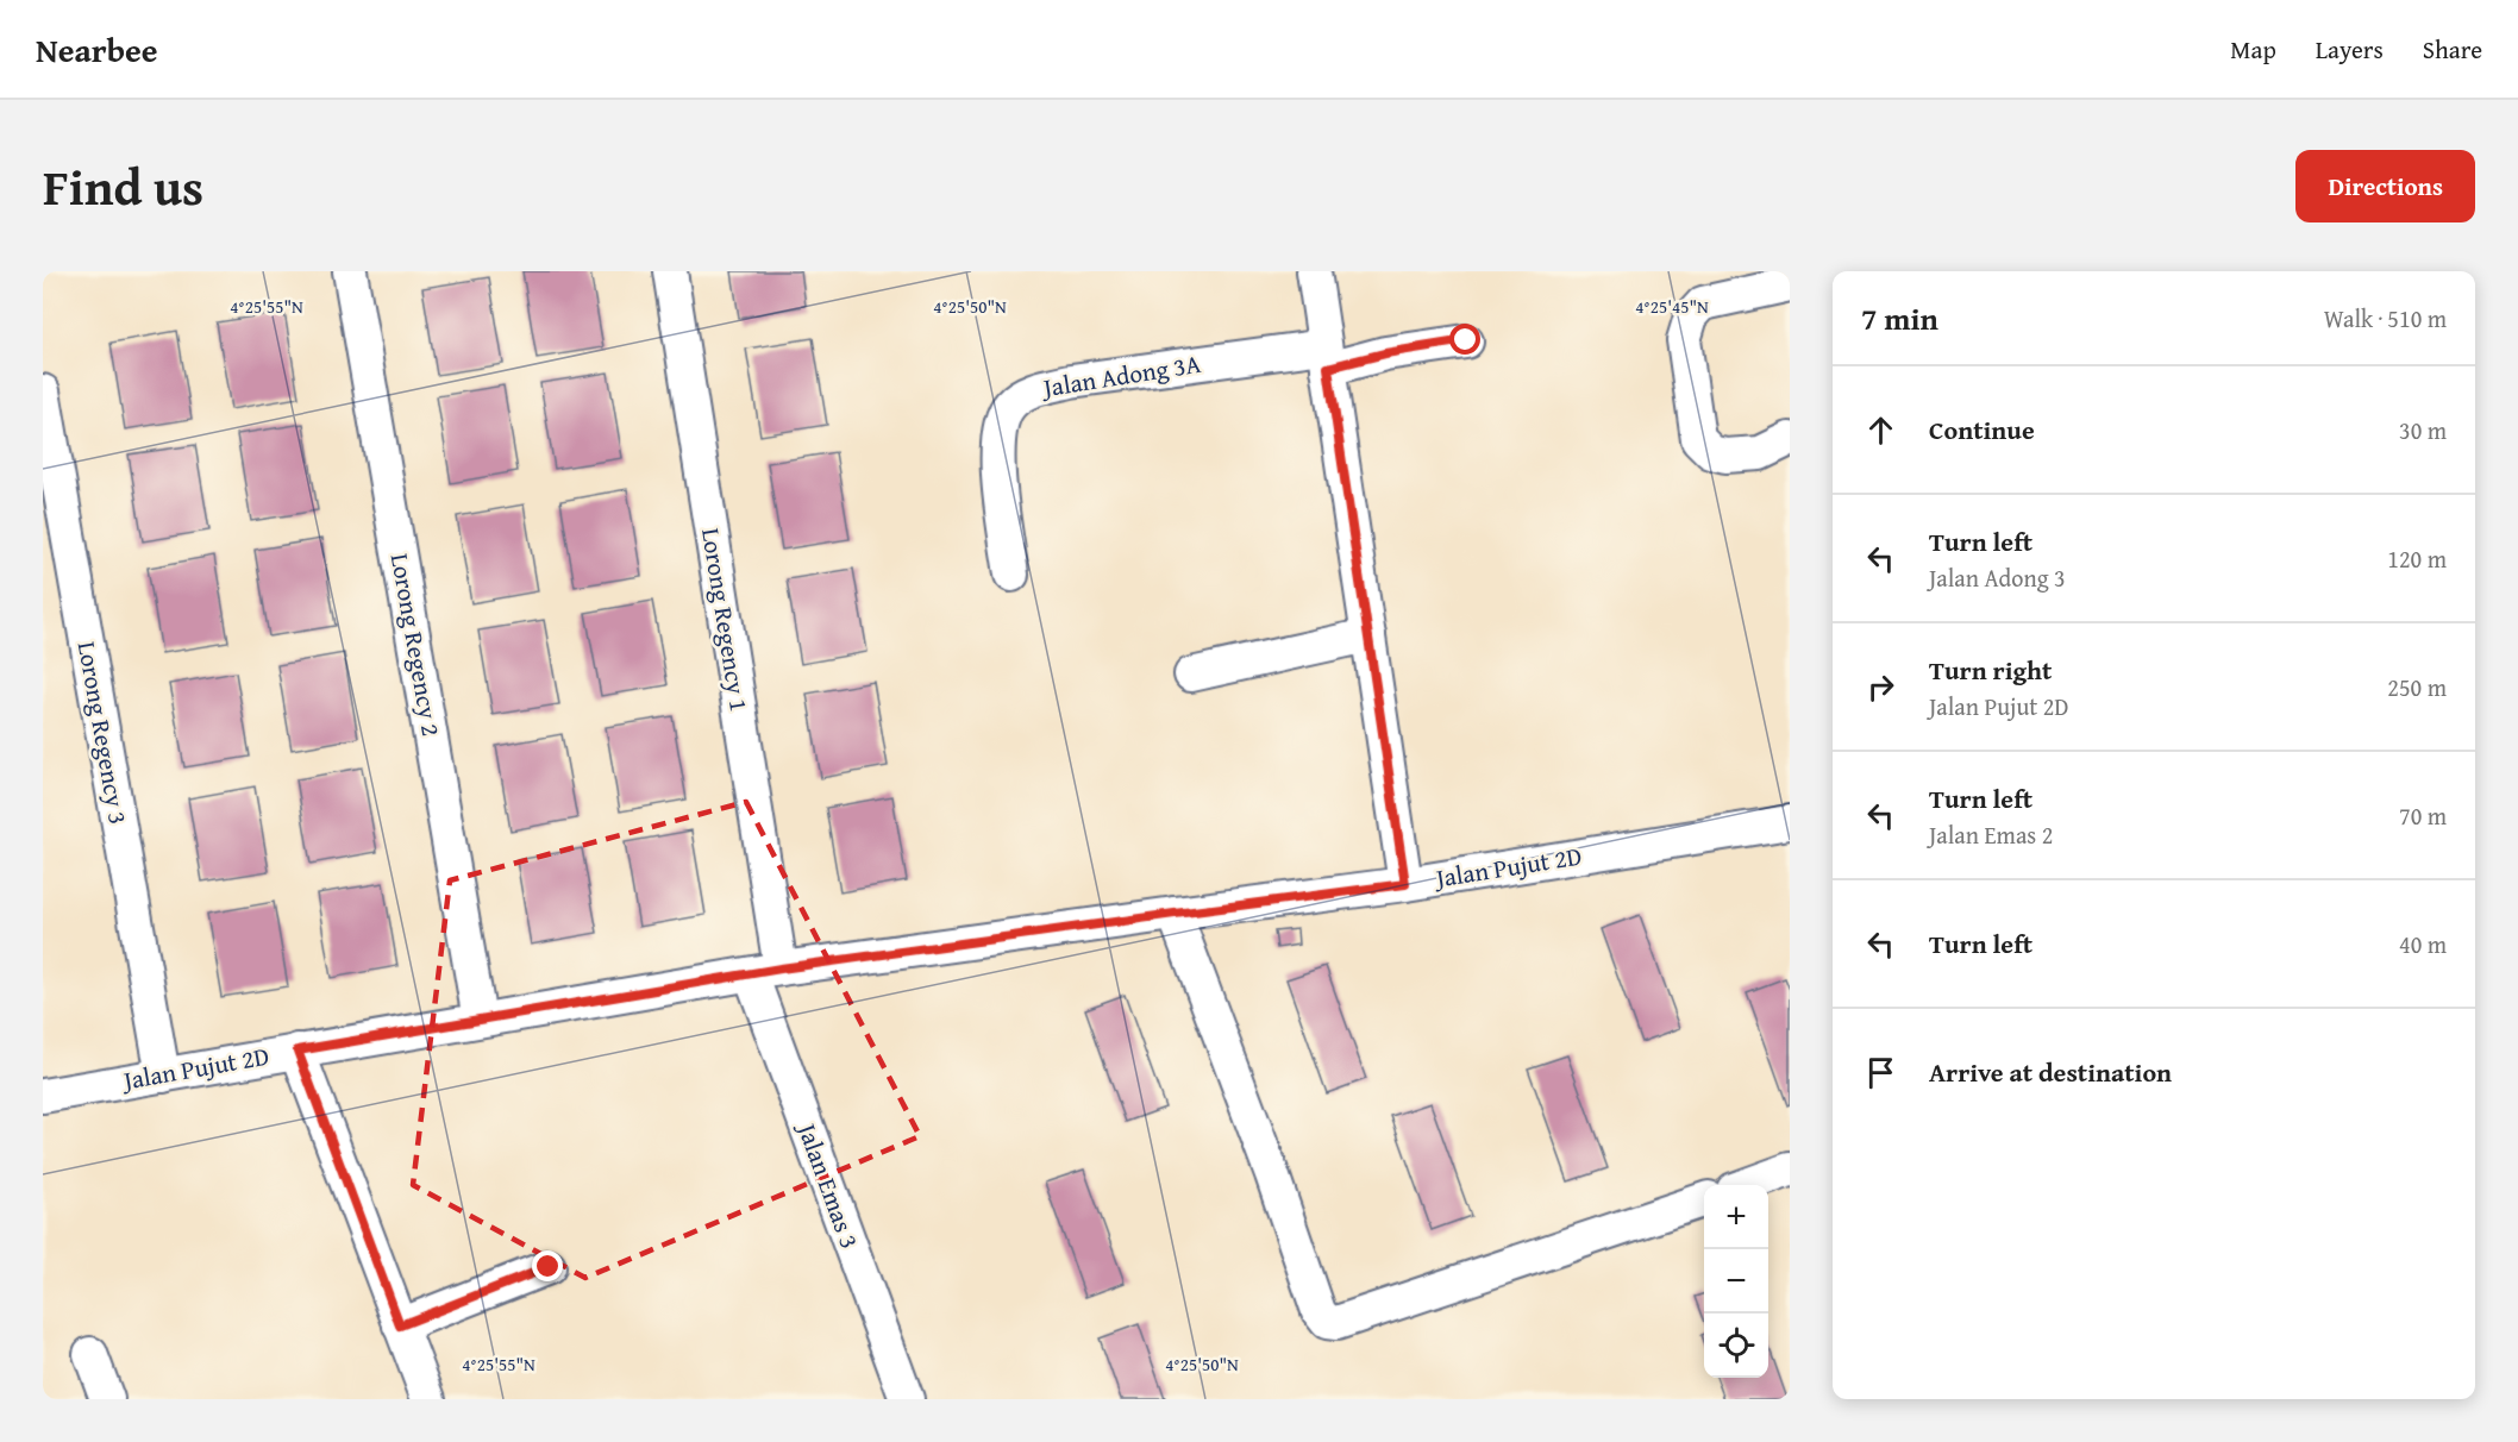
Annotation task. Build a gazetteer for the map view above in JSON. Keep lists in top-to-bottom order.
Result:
{
  "streets": {
    "street": [
      "Jalan Adong 3A",
      "Lorong Regency 1",
      "Lorong Regency 2",
      "Lorong Regency 3",
      "Jalan Pujut 2D",
      "Jalan Emas 3"
    ]
  },
  "crossings": [
    ["Lorong Regency 1", "Jalan Pujut 2D"],
    ["Lorong Regency 1", "Jalan Emas 3"],
    ["Lorong Regency 2", "Jalan Pujut 2D"],
    ["Lorong Regency 3", "Jalan Pujut 2D"],
    ["Jalan Pujut 2D", "Jalan Emas 3"]
  ],
  "page": {
    "header": "Nearbee",
    "nav": ["Map", "Layers", "Share"],
    "title": "Find us",
    "buttons": "Directions",
    "heading": ["7 min", "Walk · 510 m"],
    "list": [
      ["Continue", "30 m"],
      ["Turn left", "Jalan Adong 3", "120 m"],
      ["Turn right", "Jalan Pujut 2D", "250 m"],
      ["Turn left", "Jalan Emas 2", "70 m"],
      ["Turn left", "40 m"],
      "Arrive at destination"
    ],
    "map_buttons": ["+", "−"]
  },
  "coordinates": ["4°25'55\"N", "4°25'50\"N", "4°25'45\"N"]
}
